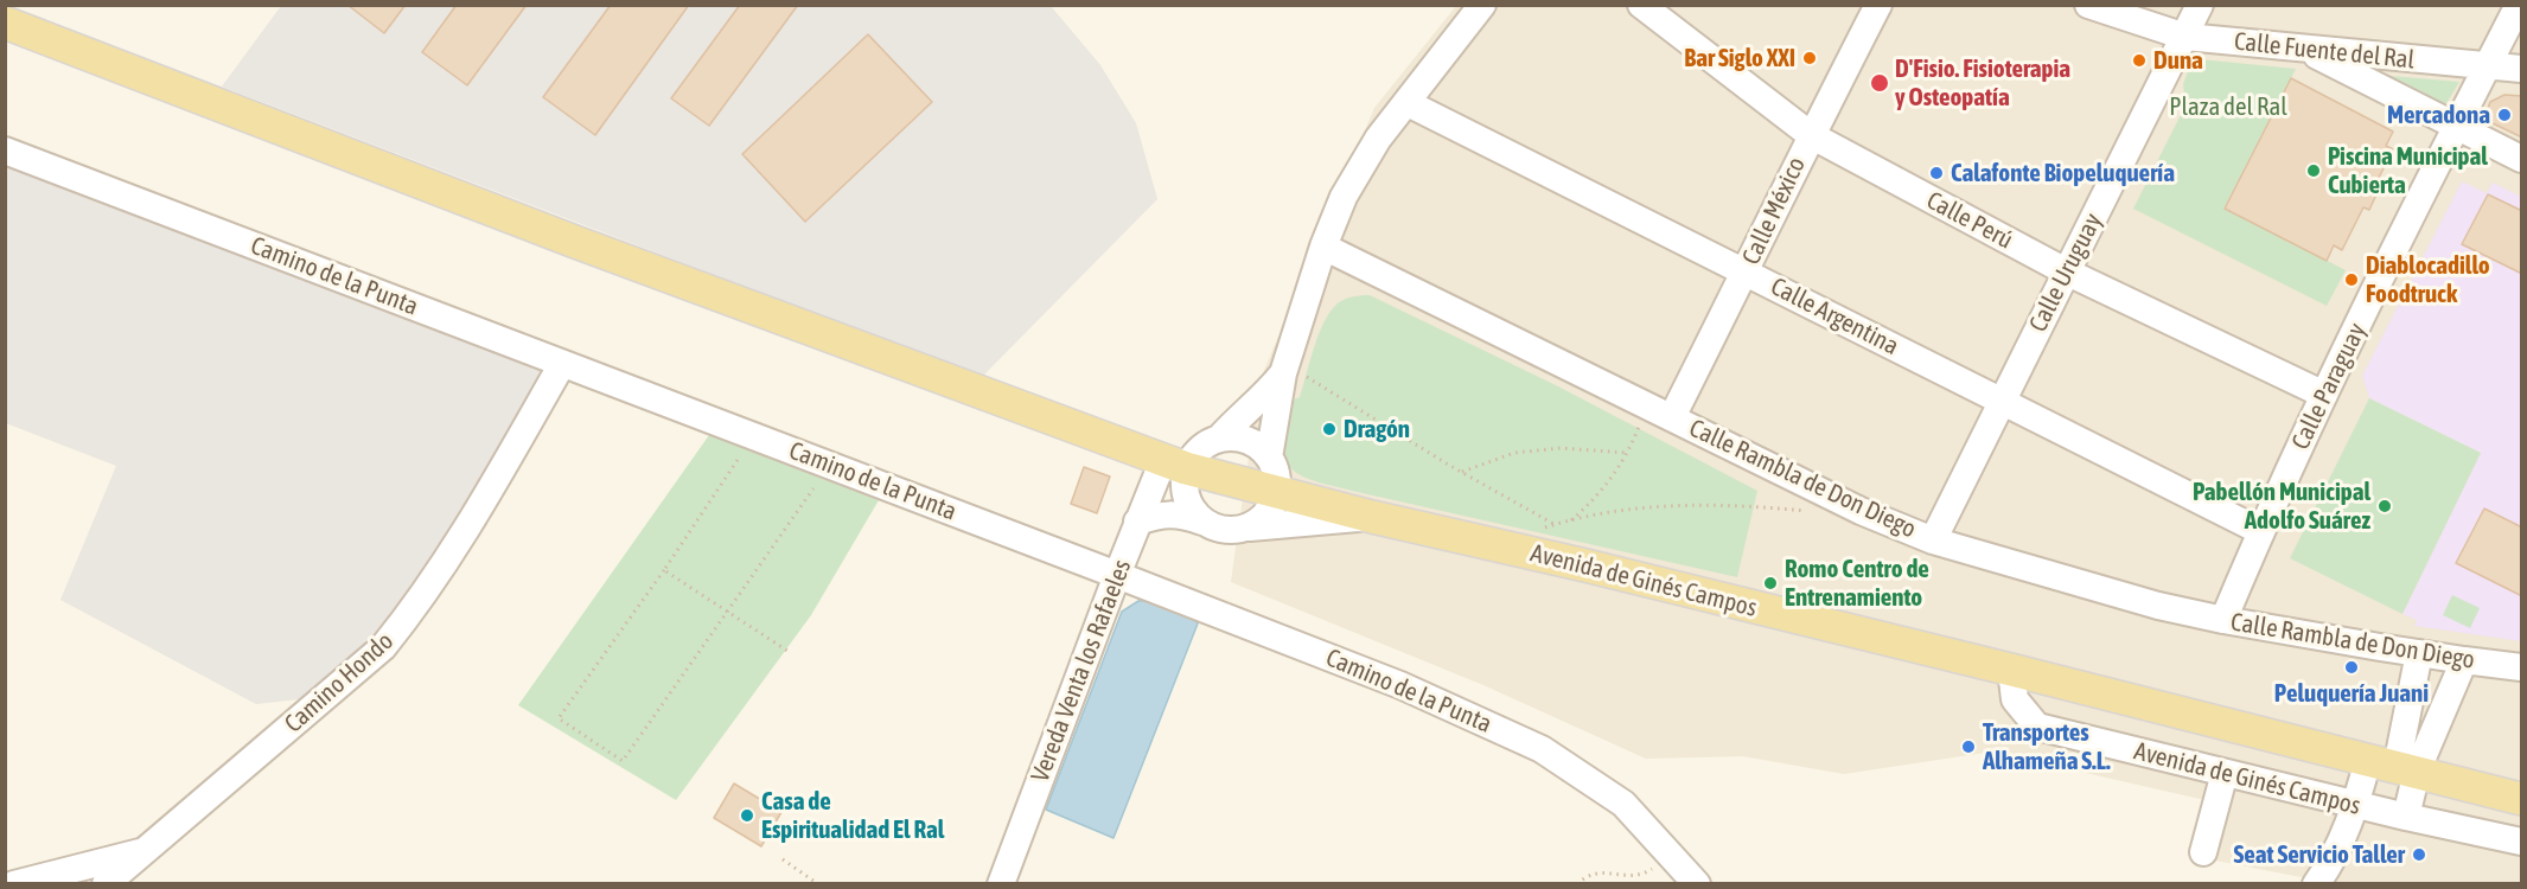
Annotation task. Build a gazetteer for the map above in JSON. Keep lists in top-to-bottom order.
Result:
{
  "streets": {
    "main road": ["Avenida de Ginés Campos"],
    "street": [
      "Calle Fuente del Ral",
      "Calle México",
      "Calle Perú",
      "Calle Uruguay",
      "Camino de la Punta",
      "Calle Argentina",
      "Calle Paraguay",
      "Calle Rambla de Don Diego",
      "Vereda Venta los Rafaeles",
      "Camino Hondo"
    ]
  },
  "crossings": [
    ["Calle Fuente del Ral", "Calle Uruguay"],
    ["Calle Fuente del Ral", "Calle Paraguay"],
    ["Calle México", "Calle Perú"],
    ["Calle México", "Calle Argentina"],
    ["Calle México", "Calle Rambla de Don Diego"],
    ["Calle Perú", "Calle Uruguay"],
    ["Calle Perú", "Calle Paraguay"],
    ["Calle Uruguay", "Calle Argentina"],
    ["Calle Uruguay", "Calle Rambla de Don Diego"],
    ["Camino de la Punta", "Vereda Venta los Rafaeles"],
    ["Camino de la Punta", "Camino Hondo"],
    ["Calle Argentina", "Calle Paraguay"],
    ["Calle Paraguay", "Calle Rambla de Don Diego"],
    ["Avenida de Ginés Campos", "Vereda Venta los Rafaeles"]
  ],
  "parks": ["Plaza del Ral"],
  "places": [
    "Bar Siglo XXI",
    "Duna",
    "D'Fisio. Fisioterapia y Osteopatía",
    "Mercadona",
    "Piscina Municipal Cubierta",
    "Calafonte Biopeluquería",
    "Diablocadillo Foodtruck",
    "Dragón",
    "Pabellón Municipal Adolfo Suárez",
    "Romo Centro de Entrenamiento",
    "Peluquería Juani",
    "Transportes Alhameña S.L.",
    "Casa de Espiritualidad El Ral",
    "Seat Servicio Taller"
  ]
}
